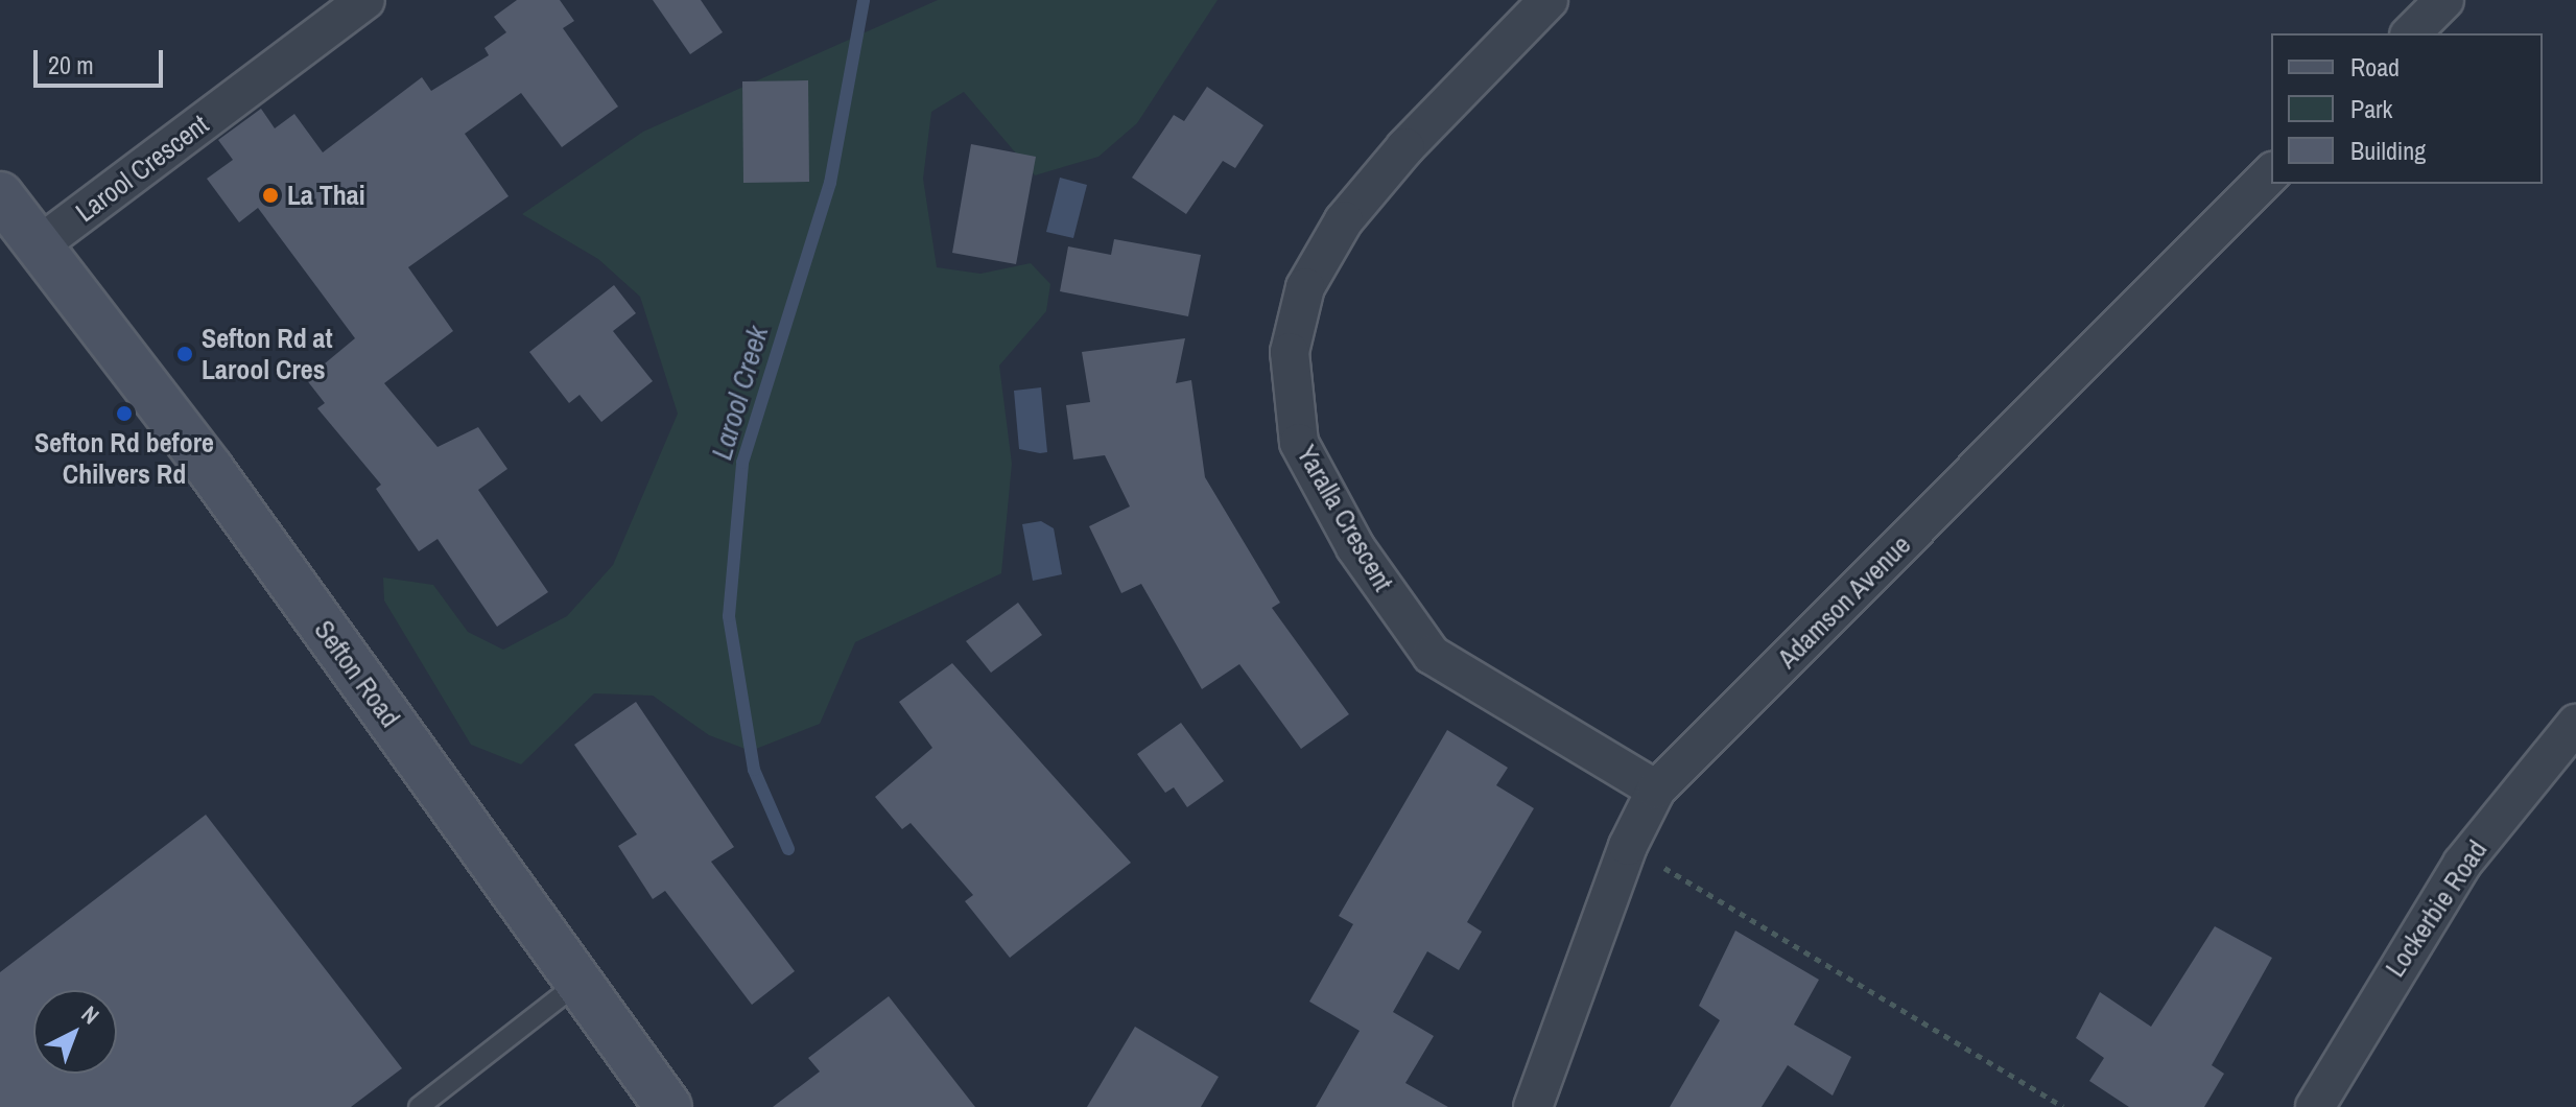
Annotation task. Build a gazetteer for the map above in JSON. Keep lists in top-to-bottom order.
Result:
{
  "streets": {
    "street": [
      "Larool Crescent",
      "Yaralla Crescent",
      "Adamson Avenue",
      "Sefton Road",
      "Lockerbie Road"
    ]
  },
  "crossings": [
    ["Larool Crescent", "Sefton Road"],
    ["Yaralla Crescent", "Adamson Avenue"]
  ],
  "water": ["Larool Creek"],
  "places": ["La Thai", "Sefton Rd at Larool Cres", "Sefton Rd before Chilvers Rd"],
  "legend": ["Road", "Park", "Building"],
  "scale_bar": "20 m",
  "north": "top right"
}
